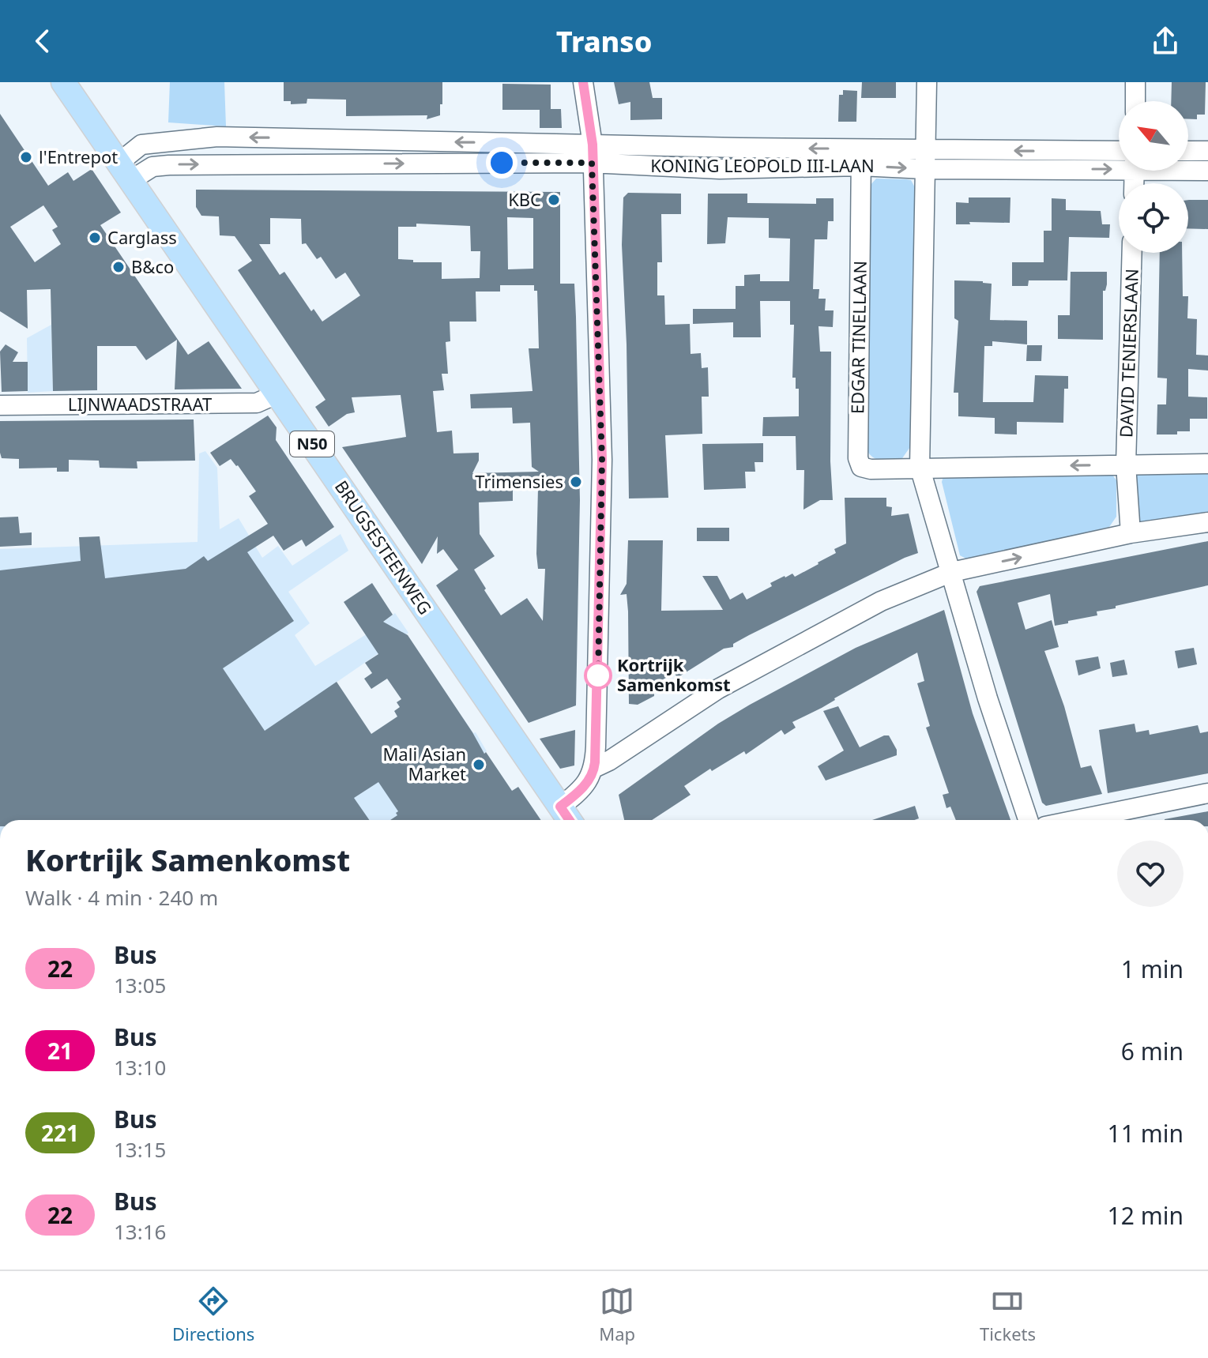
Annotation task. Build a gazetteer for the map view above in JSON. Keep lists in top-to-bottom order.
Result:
{
  "streets": {
    "main road": ["N50", "BRUGSESTEENWEG"],
    "street": [
      "KONING LEOPOLD III-LAAN",
      "EDGAR TINELLAAN",
      "DAVID TENIERSLAAN",
      "LIJNWAADSTRAAT"
    ]
  },
  "crossings": [
    ["KONING LEOPOLD III-LAAN", "EDGAR TINELLAAN"],
    ["KONING LEOPOLD III-LAAN", "BRUGSESTEENWEG"],
    ["EDGAR TINELLAAN", "DAVID TENIERSLAAN"],
    ["LIJNWAADSTRAAT", "BRUGSESTEENWEG"]
  ],
  "places": [
    "l'Entrepot",
    "KBC",
    "Carglass",
    "B&co",
    "Trimensies",
    "Kortrijk Samenkomst",
    "Mali Asian Market"
  ],
  "lines": ["bus line 22"],
  "north": "top left",
  "page": {
    "header": "Transo",
    "heading": ["Kortrijk Samenkomst", "Walk · 4 min · 240 m"],
    "list": [
      {
        "mark": "22",
        "name": "Bus",
        "note": "13:05",
        "value": "1 min"
      },
      {
        "mark": "21",
        "name": "Bus",
        "note": "13:10",
        "value": "6 min"
      },
      {
        "mark": "221",
        "name": "Bus",
        "note": "13:15",
        "value": "11 min"
      },
      {
        "mark": "22",
        "name": "Bus",
        "note": "13:16",
        "value": "12 min"
      }
    ],
    "tabs": ["Directions", "Map", "Tickets"]
  }
}
